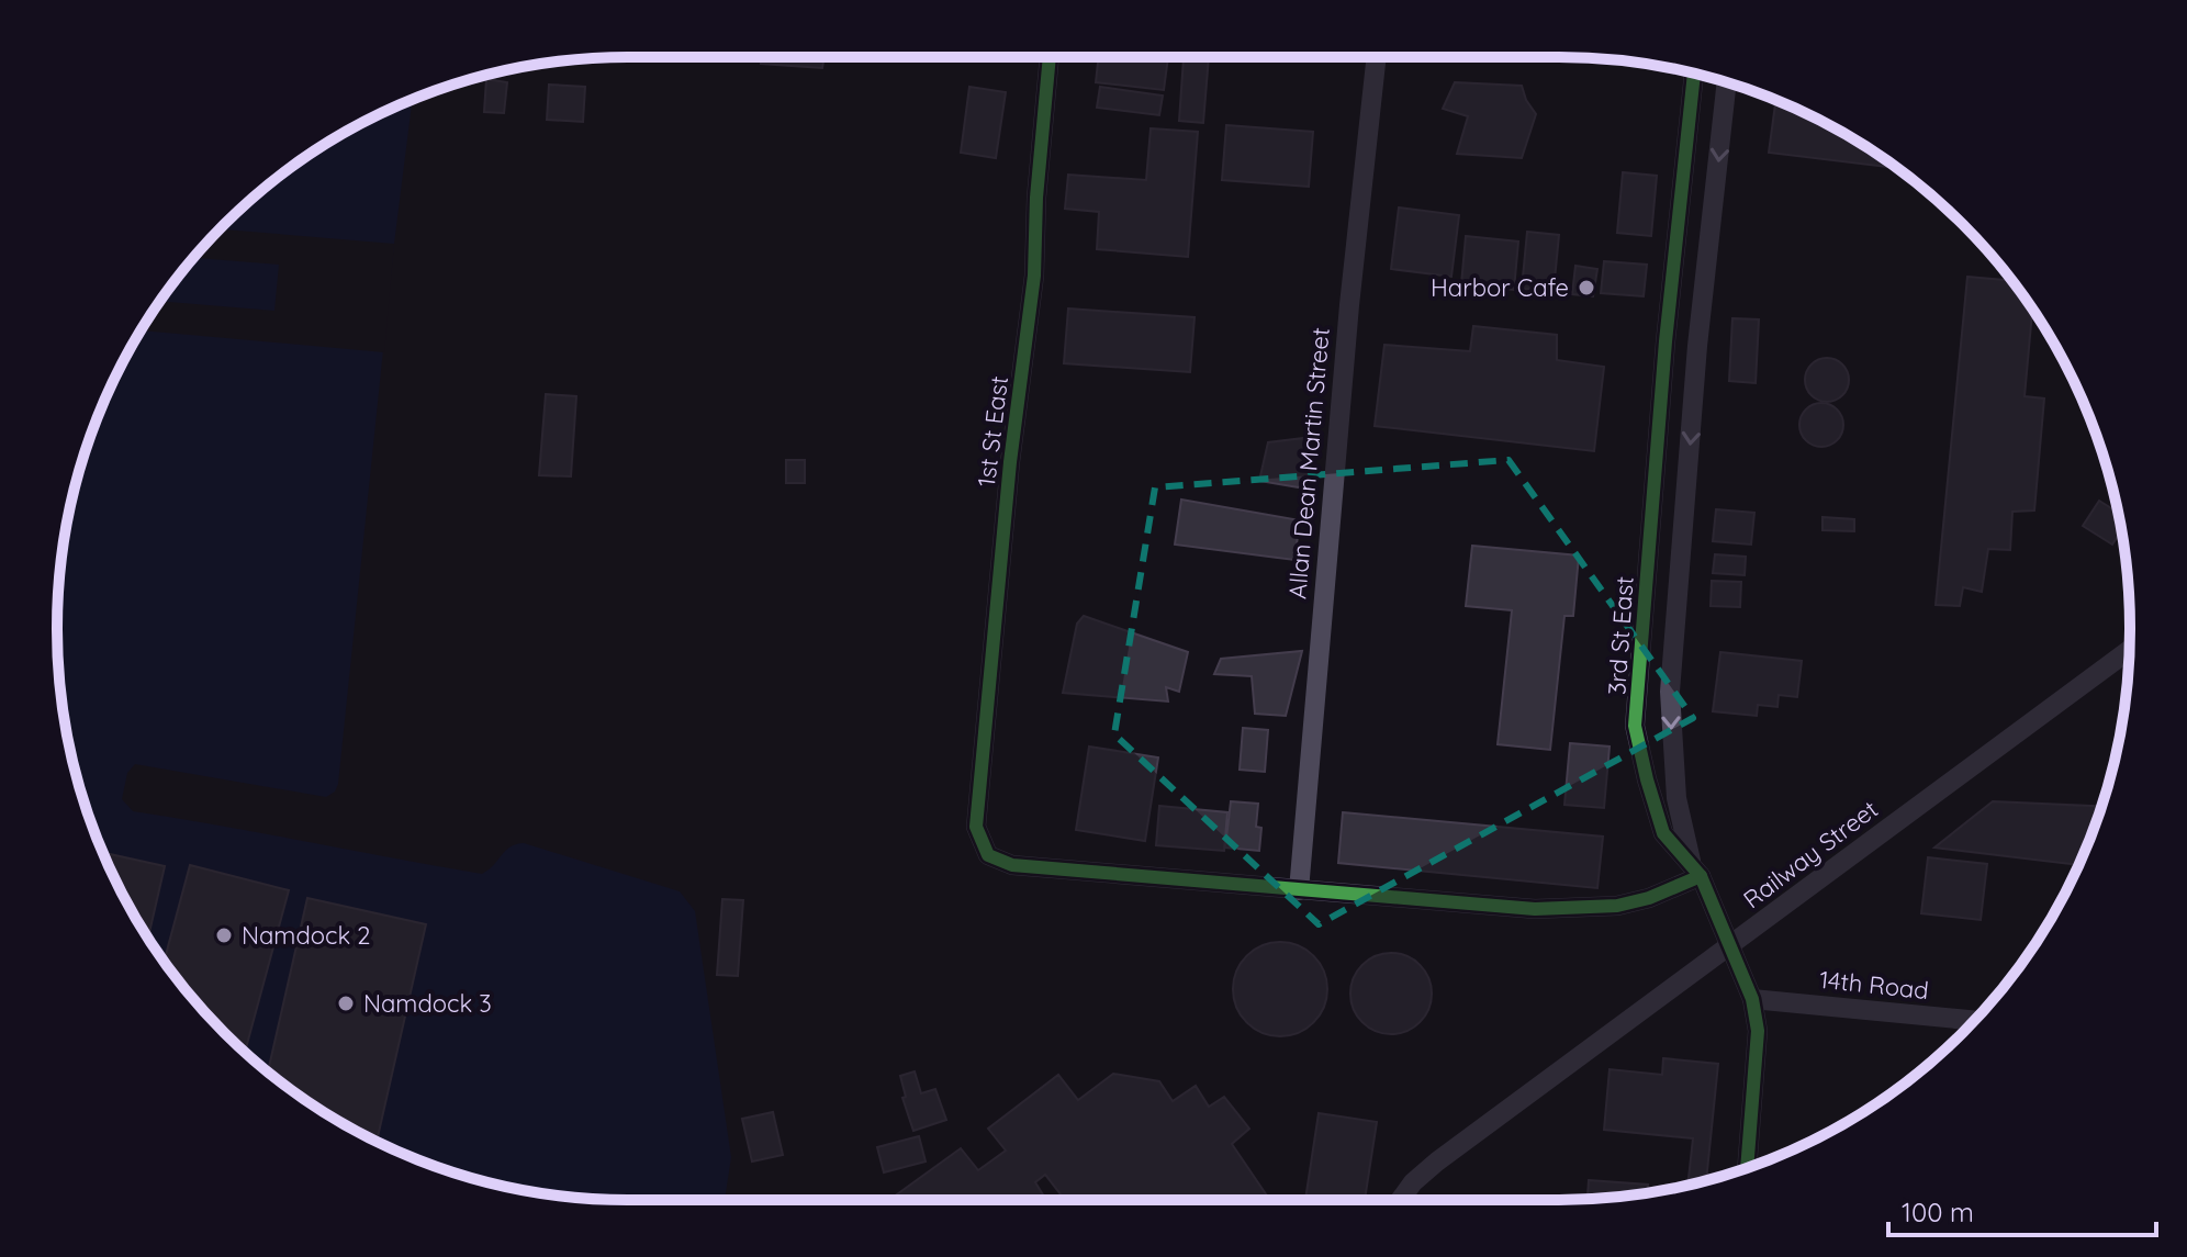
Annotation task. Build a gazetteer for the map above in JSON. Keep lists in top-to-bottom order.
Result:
{
  "streets": {
    "street": [
      "1st St East",
      "Allan Dean Martin Street",
      "3rd St East",
      "Railway Street",
      "14th Road"
    ]
  },
  "crossings": [
    ["1st St East", "Allan Dean Martin Street"],
    ["3rd St East", "Railway Street"],
    ["3rd St East", "14th Road"]
  ],
  "places": ["Harbor Cafe", "Namdock 2", "Namdock 3"],
  "scale_bar": "100 m"
}
